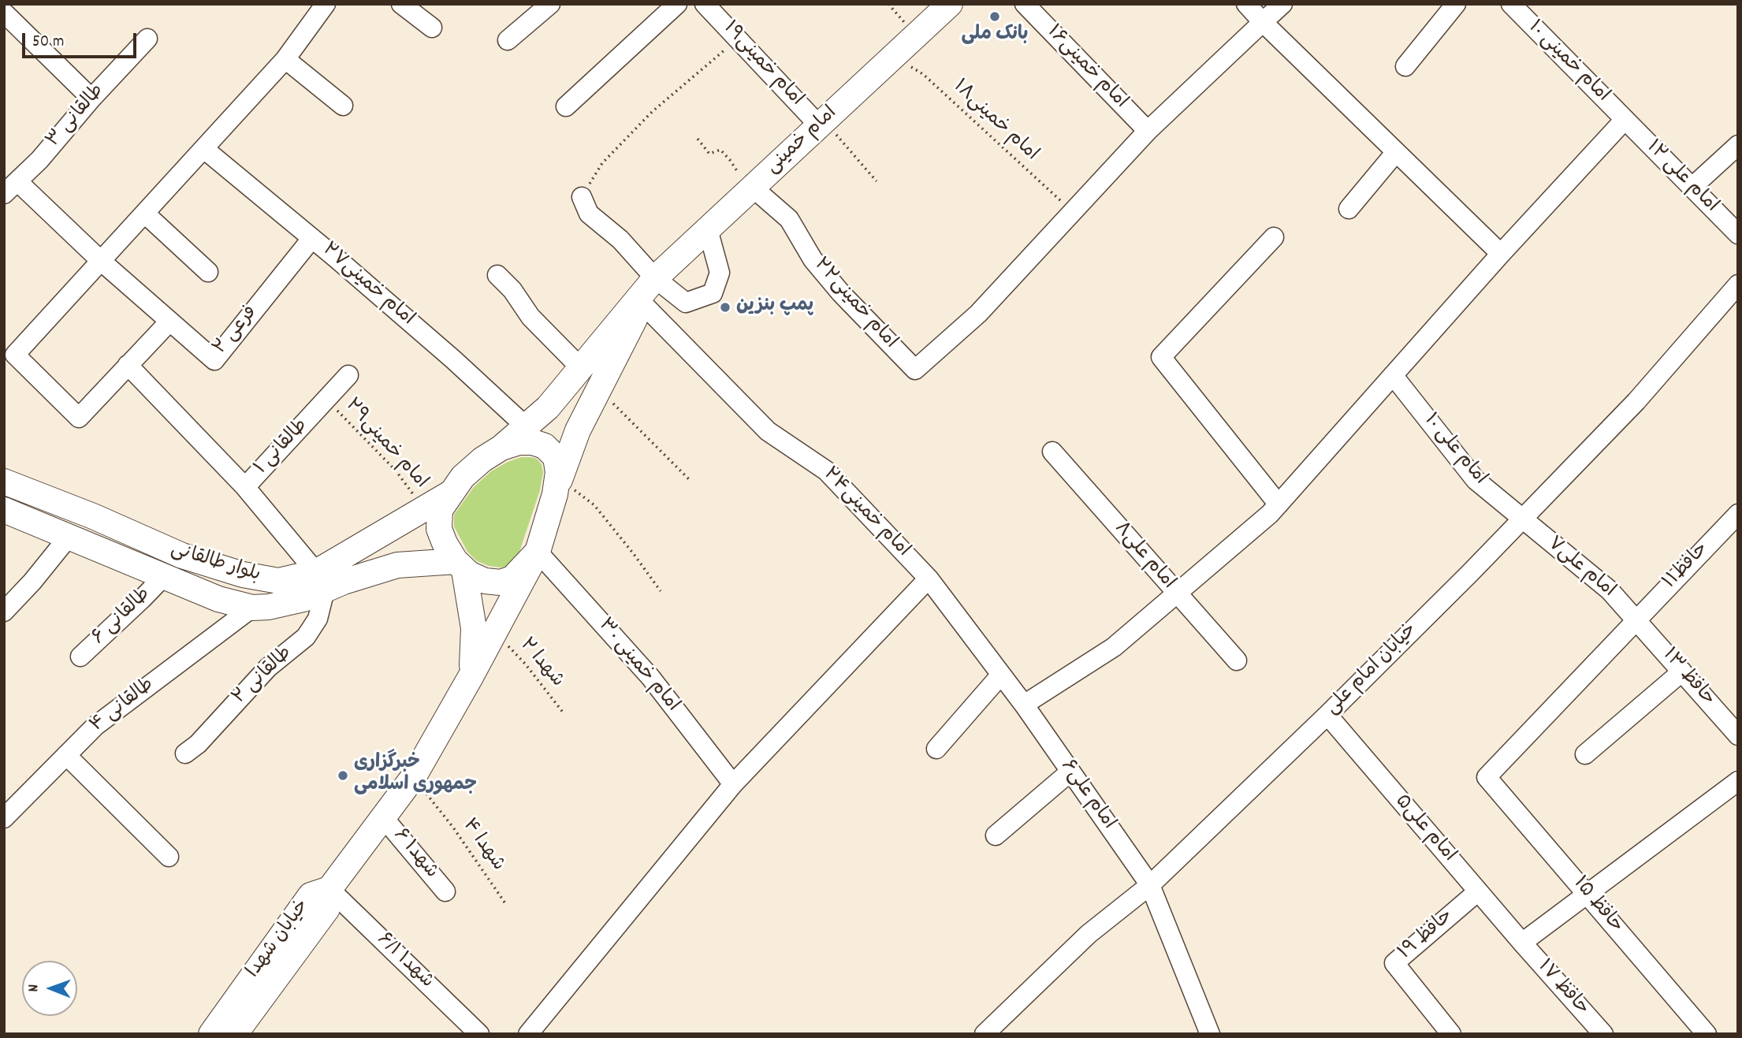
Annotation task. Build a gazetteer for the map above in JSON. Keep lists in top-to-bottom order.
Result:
{
  "streets": {
    "main road": ["امام خمینی", "بلوار طالقانی", "خیابان شهدا"],
    "street": [
      "امام خمینی ۱۰",
      "امام خمینی۱۹",
      "امام خمینی۱۶",
      "طالقانی ۳",
      "امام علی ۱۲",
      "امام خمینی۲۷",
      "امام خمینی۲۲",
      "فرعی ۲",
      "طالقانی ۱",
      "امام علی ۱۰",
      "امام خمینی۲۴",
      "امام علی۸",
      "حافظ۱۱",
      "امام علی۷",
      "طالقانی ۶",
      "امام خمینی ۳۰",
      "خیابان امام علی",
      "طالقانی ۲",
      "حافظ ۱۳",
      "طالقانی ۴",
      "امام علی۶",
      "امام علی۵",
      "شهد۱ ۶",
      "حافظ ۱۵",
      "حافظ ۱۹",
      "شهد۱ ۶/۱",
      "حافظ ۱۷"
    ],
    "path": [
      "امام خمینی۱۸",
      "امام خمینی۲۹",
      "شهدا ۲",
      "شهدا ۴"
    ]
  },
  "crossings": [
    ["امام خمینی ۱۰", "امام علی ۱۲"],
    ["امام خمینی۱۹", "امام خمینی"],
    ["طالقانی ۳", "فرعی ۲"],
    ["امام خمینی۱۸", "امام خمینی"],
    ["امام خمینی۱۸", "امام خمینی۲۲"],
    ["امام خمینی", "امام خمینی۲۷"],
    ["امام خمینی", "امام خمینی۲۲"],
    ["امام خمینی", "امام خمینی۲۴"],
    ["امام خمینی", "بلوار طالقانی"],
    ["امام خمینی", "امام خمینی ۳۰"],
    ["امام خمینی۲۷", "فرعی ۲"],
    ["امام خمینی۲۹", "طالقانی ۱"],
    ["امام خمینی۲۹", "بلوار طالقانی"],
    ["طالقانی ۱", "بلوار طالقانی"],
    ["طالقانی ۱", "طالقانی ۲"],
    ["امام علی ۱۰", "امام علی۷"],
    ["امام علی ۱۰", "خیابان امام علی"],
    ["امام خمینی۲۴", "امام علی۶"],
    ["بلوار طالقانی", "طالقانی ۶"],
    ["بلوار طالقانی", "امام خمینی ۳۰"],
    ["بلوار طالقانی", "طالقانی ۲"],
    ["بلوار طالقانی", "طالقانی ۴"],
    ["حافظ۱۱", "امام علی۷"],
    ["حافظ۱۱", "حافظ ۱۳"],
    ["حافظ۱۱", "حافظ ۱۵"],
    ["امام علی۷", "خیابان امام علی"],
    ["امام علی۷", "حافظ ۱۳"],
    ["خیابان امام علی", "امام علی۶"],
    ["خیابان امام علی", "امام علی۵"],
    ["امام علی۵", "حافظ ۱۹"],
    ["امام علی۵", "حافظ ۱۷"],
    ["خیابان شهدا", "شهد۱ ۶/۱"]
  ],
  "places": ["بانک ملی", "پمپ بنزین", "خبرگزاری جمهوری اسلامی"],
  "scale_bar": "50 m",
  "north": "left"
}
